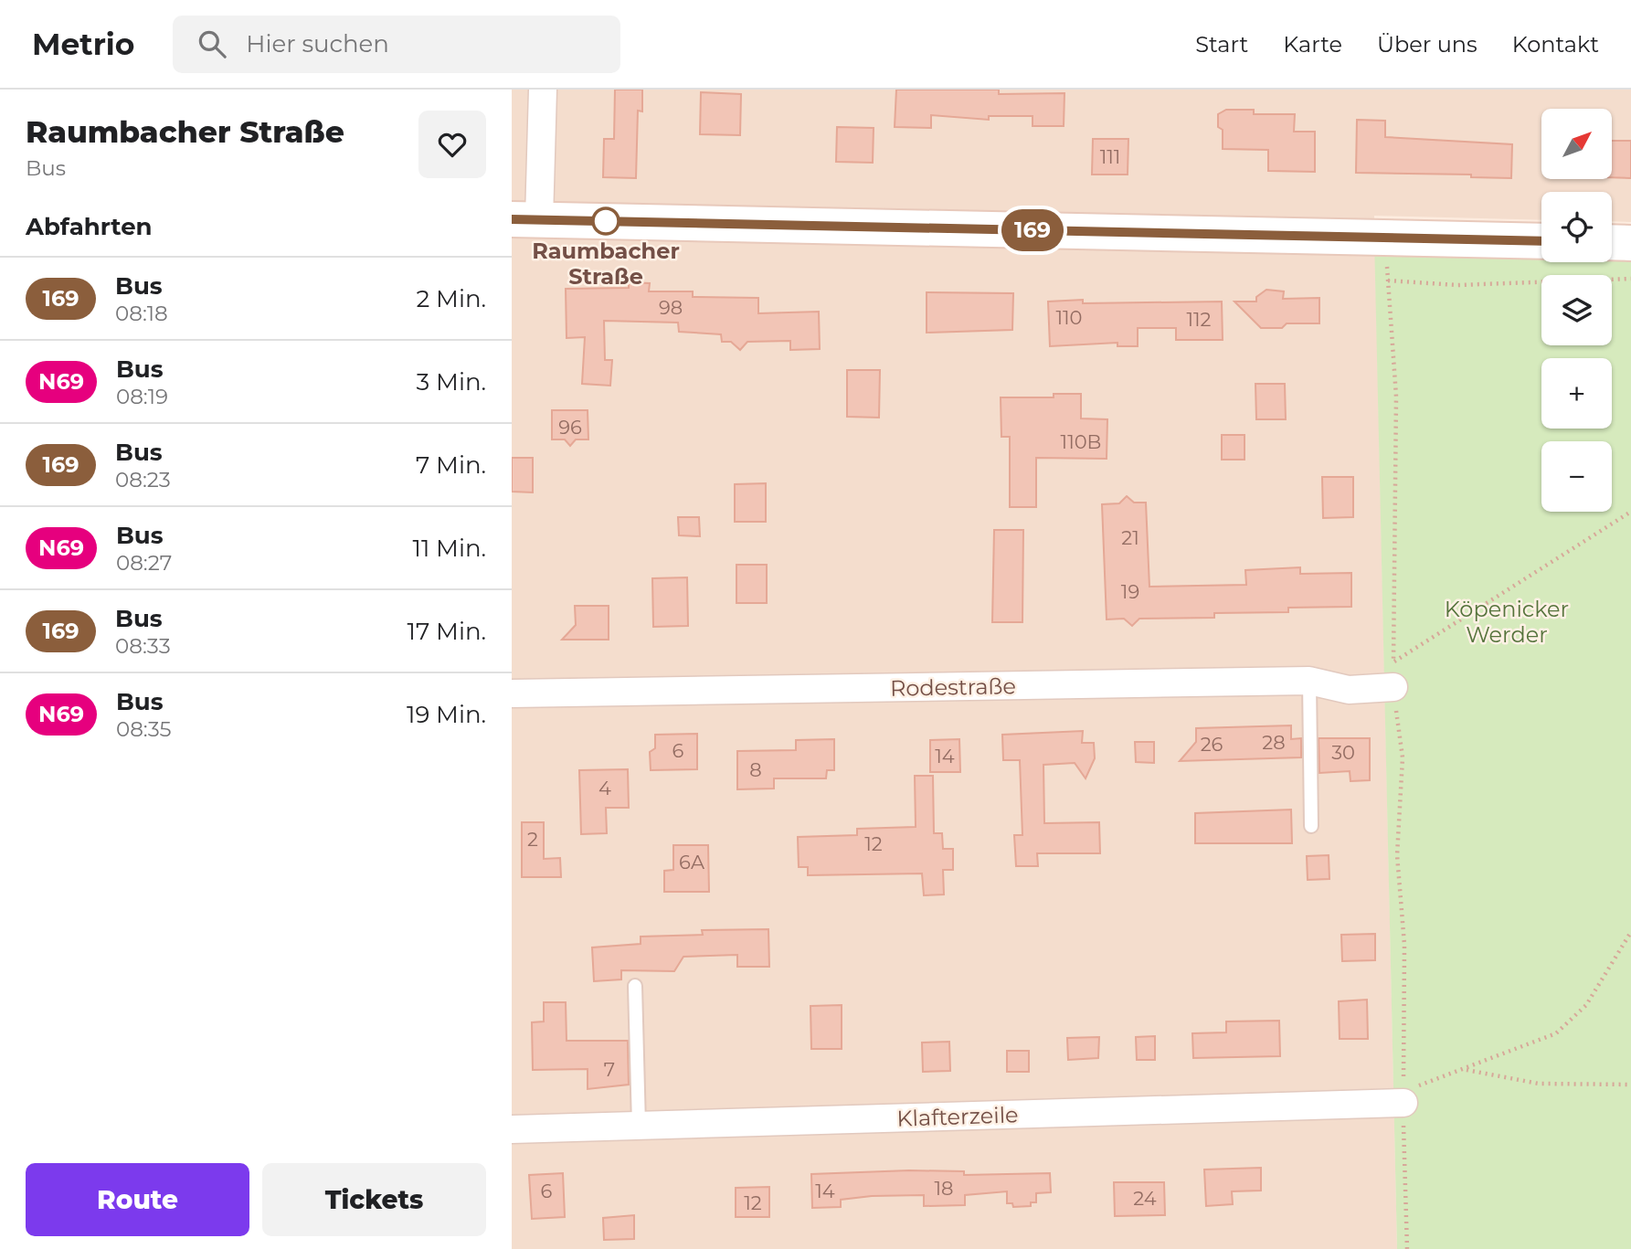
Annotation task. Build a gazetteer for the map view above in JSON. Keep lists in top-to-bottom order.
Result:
{
  "streets": {
    "street": ["Rodestraße", "Klafterzeile"]
  },
  "parks": ["Köpenicker Werder"],
  "places": ["Raumbacher Straße"],
  "lines": ["bus line 169"],
  "house_numbers": [
    "111",
    "98",
    "110",
    "112",
    "96",
    "110B",
    "21",
    "19",
    "28",
    "26",
    "6",
    "30",
    "14",
    "8",
    "4",
    "2",
    "12",
    "6A",
    "7",
    "18",
    "6",
    "14",
    "24",
    "12"
  ],
  "north": "top right",
  "page": {
    "header": "Metrio",
    "search": "Hier suchen",
    "nav": [
      "Start",
      "Karte",
      "Über uns",
      "Kontakt"
    ],
    "heading": [
      ["Raumbacher Straße", "Bus"],
      "Abfahrten"
    ],
    "on_map": "169",
    "map_buttons": ["+", "−"],
    "list": [
      {
        "mark": "169",
        "name": "Bus",
        "note": "08:18",
        "value": "2 Min."
      },
      {
        "mark": "N69",
        "name": "Bus",
        "note": "08:19",
        "value": "3 Min."
      },
      {
        "mark": "169",
        "name": "Bus",
        "note": "08:23",
        "value": "7 Min."
      },
      {
        "mark": "N69",
        "name": "Bus",
        "note": "08:27",
        "value": "11 Min."
      },
      {
        "mark": "169",
        "name": "Bus",
        "note": "08:33",
        "value": "17 Min."
      },
      {
        "mark": "N69",
        "name": "Bus",
        "note": "08:35",
        "value": "19 Min."
      }
    ],
    "buttons": ["Route", "Tickets"]
  }
}
